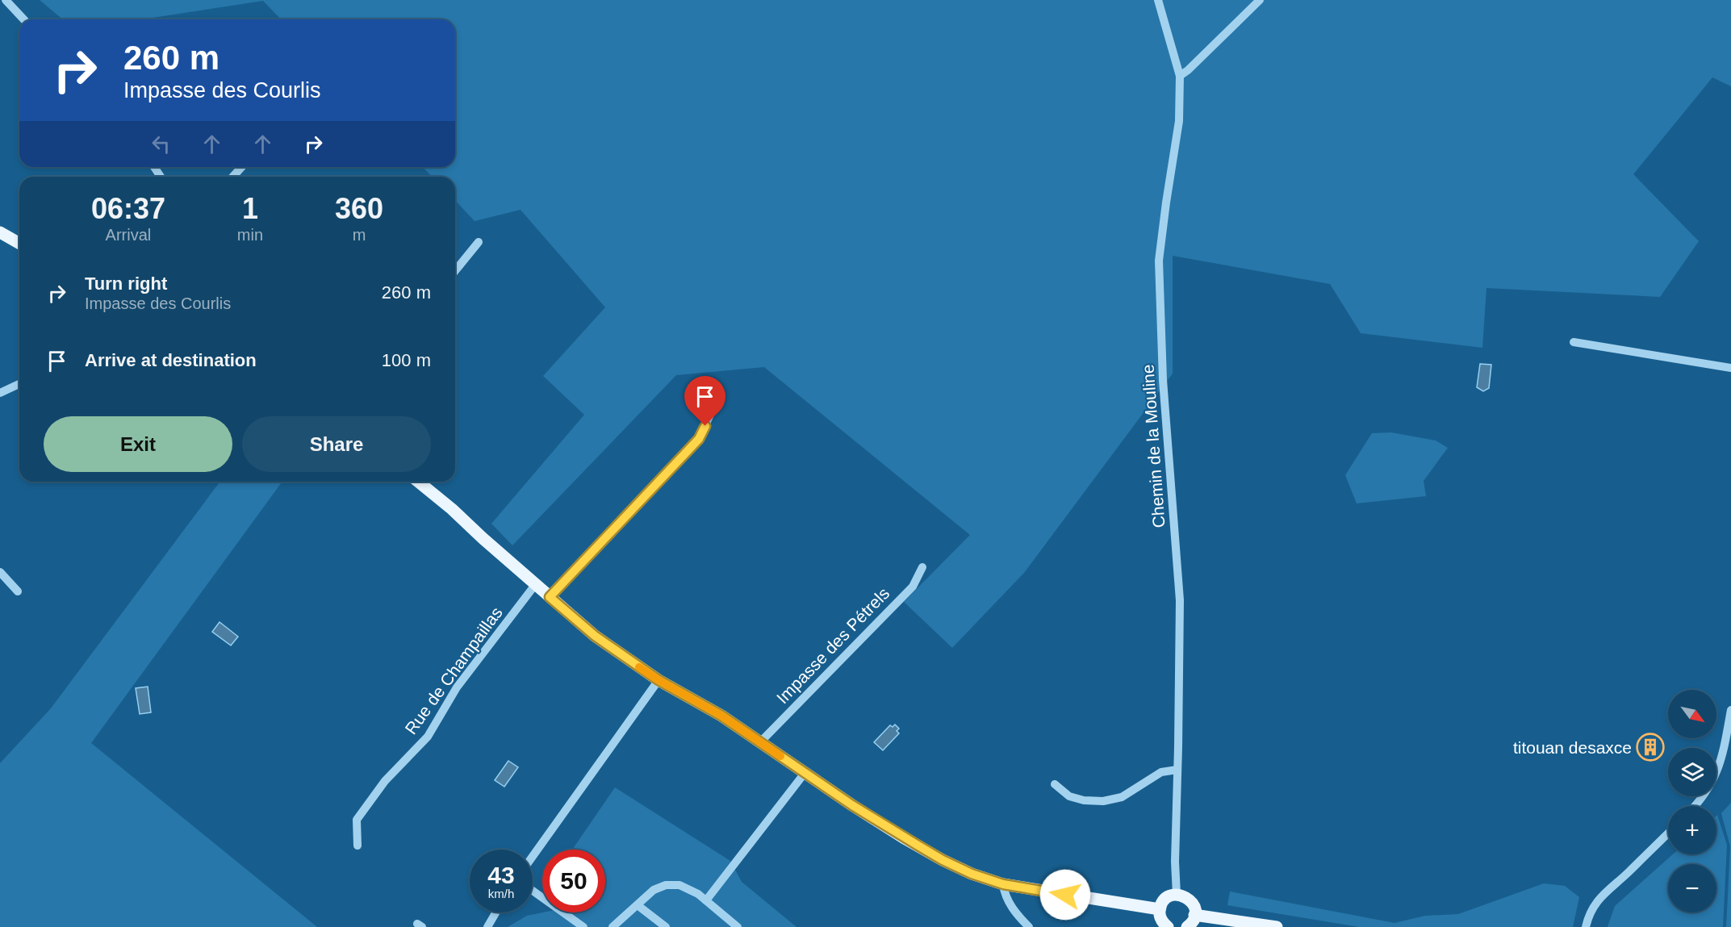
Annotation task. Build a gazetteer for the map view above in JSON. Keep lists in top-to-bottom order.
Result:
{
  "streets": {
    "street": ["Chemin de la Mouline", "Impasse des Pétrels", "Rue de Champaillas"]
  },
  "places": {
    "building": ["titouan desaxce"]
  },
  "north": "bottom right",
  "page": {
    "turn": ["260 m", "Impasse des Courlis"],
    "eta": [
      "06:37",
      "Arrival",
      "1",
      "min",
      "360",
      "m"
    ],
    "list": [
      {
        "name": "Turn right",
        "note": "Impasse des Courlis",
        "value": "260 m"
      },
      {
        "name": "Arrive at destination",
        "value": "100 m"
      }
    ],
    "buttons": ["Exit", "Share"],
    "map_buttons": ["+", "−"],
    "speed": "43 km/h",
    "limit": "50"
  }
}
